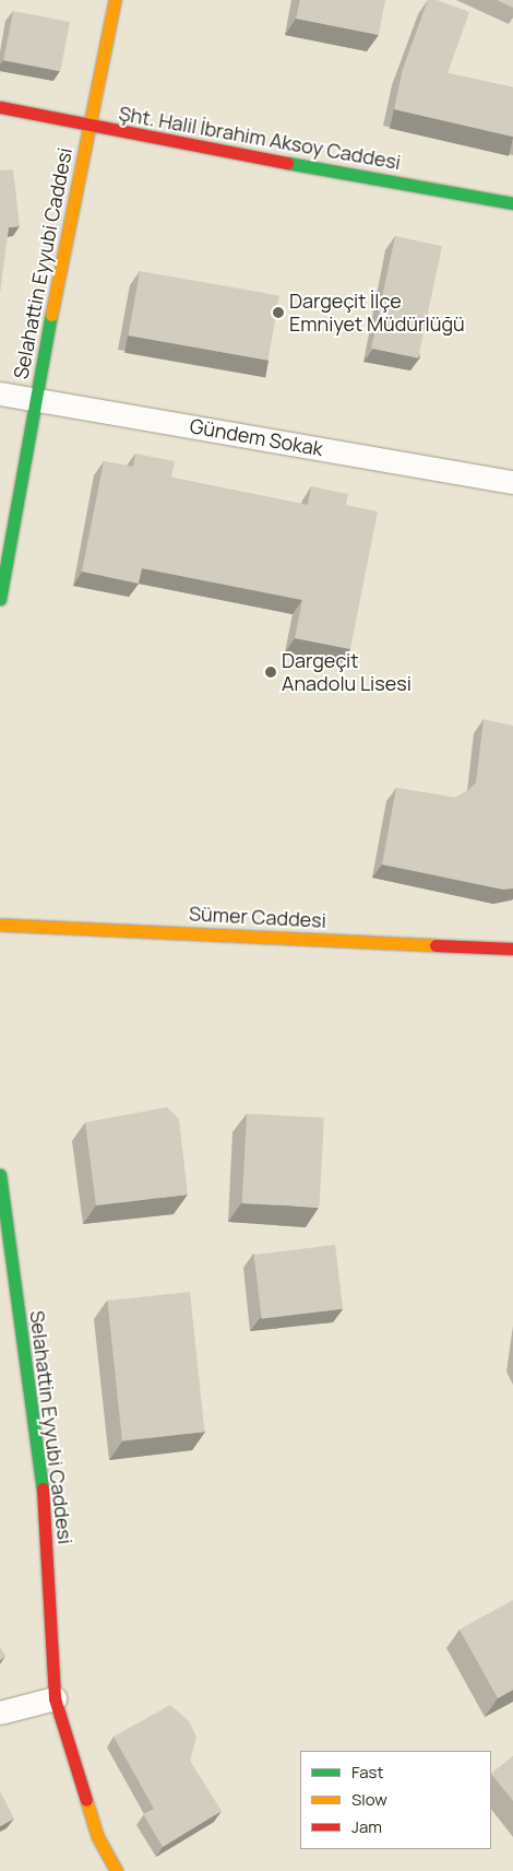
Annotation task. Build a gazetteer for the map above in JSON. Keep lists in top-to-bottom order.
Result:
{
  "streets": {
    "street": [
      "Şht. Halil İbrahim Aksoy Caddesi",
      "Selahattin Eyyubi Caddesi",
      "Gündem Sokak",
      "Sümer Caddesi"
    ]
  },
  "crossings": [
    ["Şht. Halil İbrahim Aksoy Caddesi", "Selahattin Eyyubi Caddesi"],
    ["Selahattin Eyyubi Caddesi", "Gündem Sokak"]
  ],
  "places": ["Dargeçit İlçe Emniyet Müdürlüğü", "Dargeçit Anadolu Lisesi"],
  "legend": ["Fast", "Slow", "Jam"]
}
